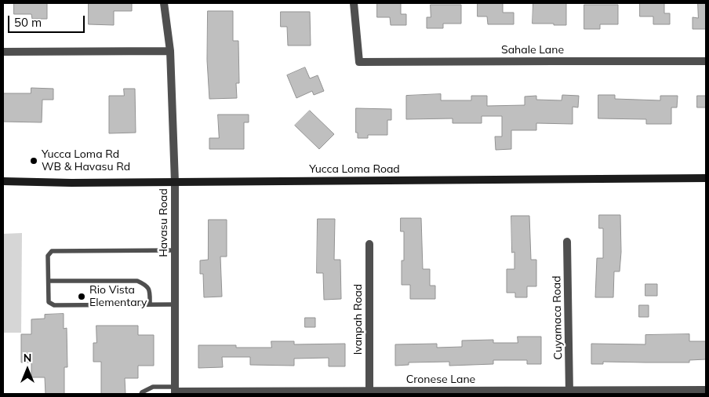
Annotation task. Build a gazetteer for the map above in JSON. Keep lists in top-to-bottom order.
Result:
{
  "streets": {
    "main road": ["Yucca Loma Road"],
    "street": [
      "Sahale Lane",
      "Havasu Road",
      "Cuyamaca Road",
      "Ivanpah Road",
      "Cronese Lane"
    ]
  },
  "crossings": [
    ["Yucca Loma Road", "Havasu Road"],
    ["Havasu Road", "Cronese Lane"],
    ["Cuyamaca Road", "Cronese Lane"],
    ["Ivanpah Road", "Cronese Lane"]
  ],
  "places": ["Yucca Loma Rd WB & Havasu Rd", "Rio Vista Elementary"],
  "scale_bar": "50 m",
  "north": "top"
}
